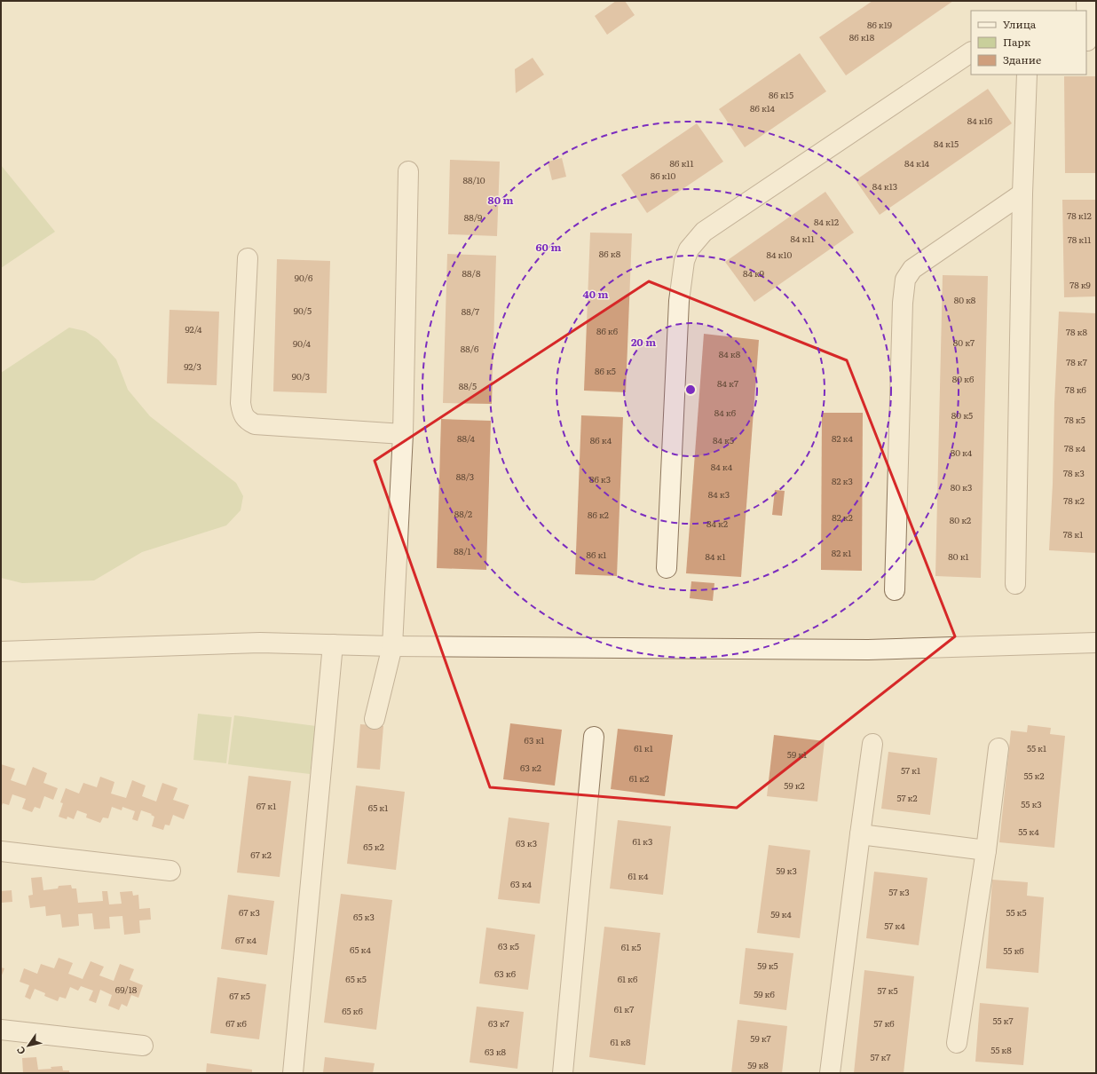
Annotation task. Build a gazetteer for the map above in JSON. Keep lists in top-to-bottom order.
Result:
{
  "house_numbers": [
    "86 к19",
    "86 к18",
    "86 к15",
    "86 к14",
    "84 к16",
    "84 к15",
    "86 к11",
    "84 к14",
    "86 к10",
    "88/10",
    "84 к13",
    "78 к12",
    "88/9",
    "84 к12",
    "84 к11",
    "78 к11",
    "86 к8",
    "84 к10",
    "88/8",
    "84 к9",
    "90/6",
    "78 к9",
    "80 к8",
    "90/5",
    "88/7",
    "92/4",
    "86 к6",
    "78 к8",
    "80 к7",
    "90/4",
    "88/6",
    "84 к8",
    "78 к7",
    "92/3",
    "86 к5",
    "90/3",
    "80 к6",
    "84 к7",
    "88/5",
    "78 к6",
    "84 к6",
    "80 к5",
    "78 к5",
    "88/4",
    "82 к4",
    "86 к4",
    "84 к5",
    "78 к4",
    "80 к4",
    "84 к4",
    "78 к3",
    "88/3",
    "86 к3",
    "82 к3",
    "80 к3",
    "84 к3",
    "78 к2",
    "88/2",
    "86 к2",
    "82 к2",
    "80 к2",
    "84 к2",
    "78 к1",
    "88/1",
    "82 к1",
    "86 к1",
    "84 к1",
    "80 к1",
    "63 к1",
    "61 к1",
    "55 к1",
    "59 к1",
    "63 к2",
    "57 к1",
    "55 к2",
    "61 к2",
    "59 к2",
    "57 к2",
    "55 к3",
    "67 к1",
    "65 к1",
    "55 к4",
    "61 к3",
    "63 к3",
    "65 к2",
    "67 к2",
    "59 к3",
    "61 к4",
    "63 к4",
    "57 к3",
    "67 к3",
    "55 к5",
    "59 к4",
    "65 к3",
    "57 к4",
    "67 к4",
    "63 к5",
    "61 к5",
    "65 к4",
    "55 к6",
    "59 к5",
    "63 к6",
    "65 к5",
    "61 к6",
    "69/18",
    "57 к5",
    "59 к6",
    "67 к5",
    "61 к7",
    "65 к6",
    "55 к7",
    "67 к6",
    "63 к7",
    "57 к6",
    "59 к7",
    "61 к8",
    "55 к8",
    "63 к8",
    "57 к7",
    "59 к8"
  ],
  "legend": ["Улица", "Парк", "Здание"],
  "north": "bottom left",
  "rings": [
    "80 m",
    "60 m",
    "40 m",
    "20 m"
  ]
}
